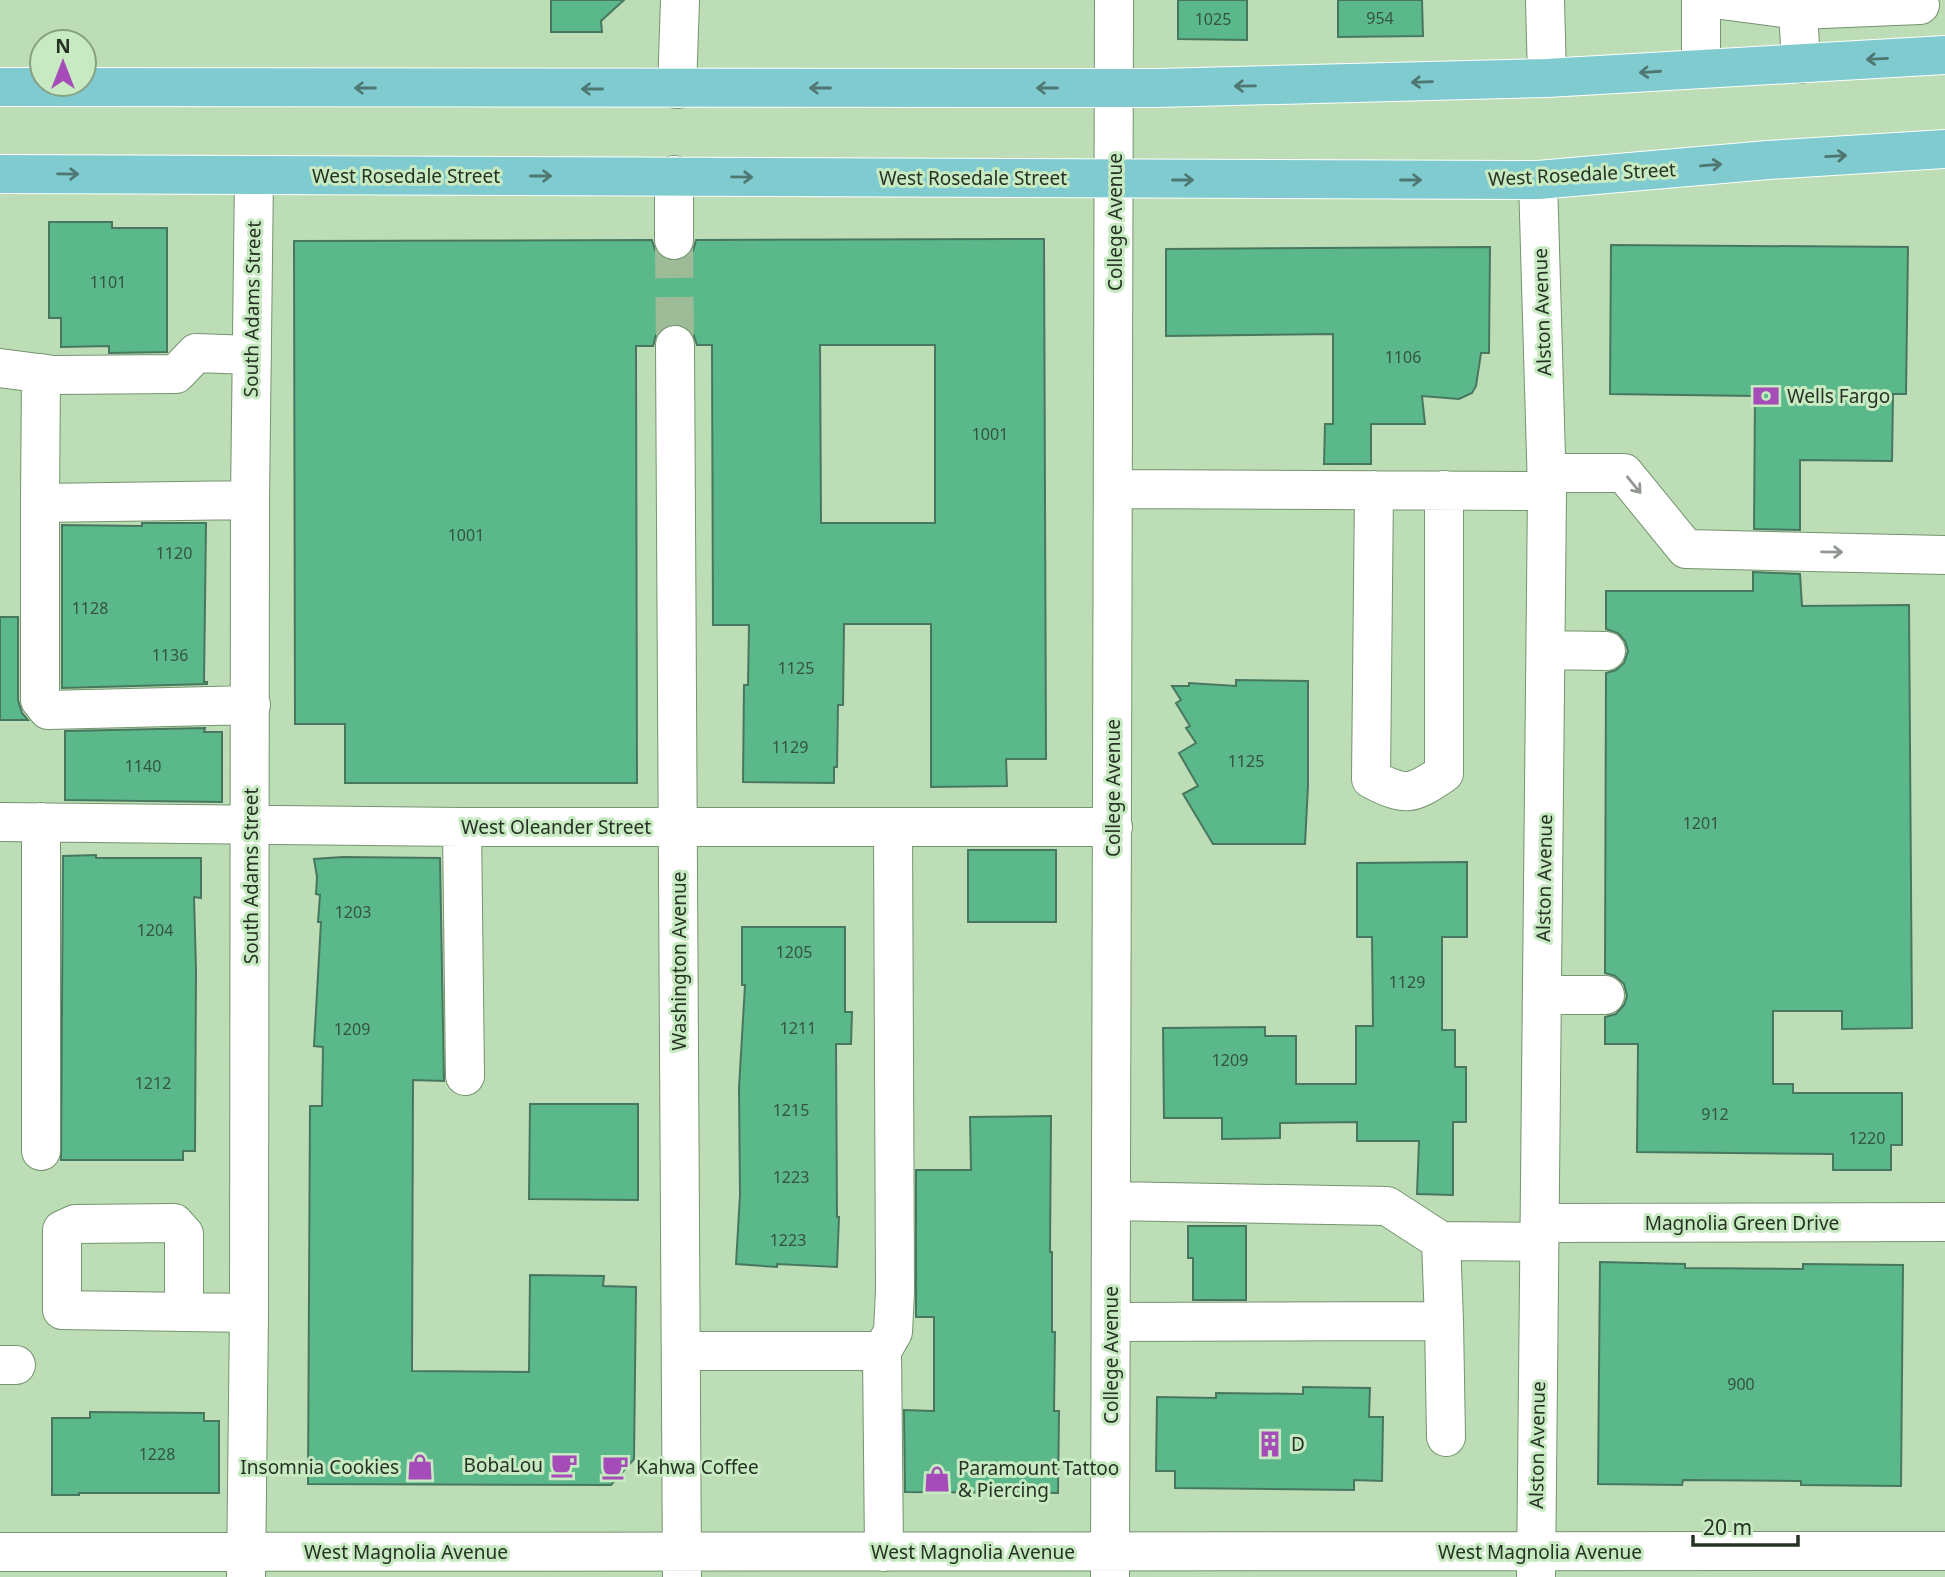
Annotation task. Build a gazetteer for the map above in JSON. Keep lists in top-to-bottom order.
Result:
{
  "streets": {
    "main road": ["West Rosedale Street"],
    "street": [
      "College Avenue",
      "South Adams Street",
      "Alston Avenue",
      "West Oleander Street",
      "Washington Avenue",
      "Magnolia Green Drive",
      "West Magnolia Avenue"
    ]
  },
  "crossings": [
    ["West Rosedale Street", "College Avenue"],
    ["West Rosedale Street", "South Adams Street"],
    ["West Rosedale Street", "Alston Avenue"],
    ["College Avenue", "West Oleander Street"],
    ["College Avenue", "West Magnolia Avenue"],
    ["South Adams Street", "West Oleander Street"],
    ["South Adams Street", "West Magnolia Avenue"],
    ["Alston Avenue", "Magnolia Green Drive"],
    ["Alston Avenue", "West Magnolia Avenue"],
    ["West Oleander Street", "Washington Avenue"],
    ["Washington Avenue", "West Magnolia Avenue"]
  ],
  "places": {
    "bank": ["Wells Fargo"],
    "building": ["D"],
    "cafe": ["BobaLou", "Kahwa Coffee"],
    "shop": ["Insomnia Cookies", "Paramount Tattoo & Piercing"]
  },
  "house_numbers": [
    "954",
    "1025",
    "1101",
    "1106",
    "1001",
    "1001",
    "1120",
    "1128",
    "1136",
    "1125",
    "1129",
    "1125",
    "1140",
    "1201",
    "1203",
    "1204",
    "1205",
    "1129",
    "1211",
    "1209",
    "1209",
    "1212",
    "1215",
    "912",
    "1220",
    "1223",
    "1223",
    "900",
    "1228"
  ],
  "scale_bar": "20 m",
  "north": "top"
}
